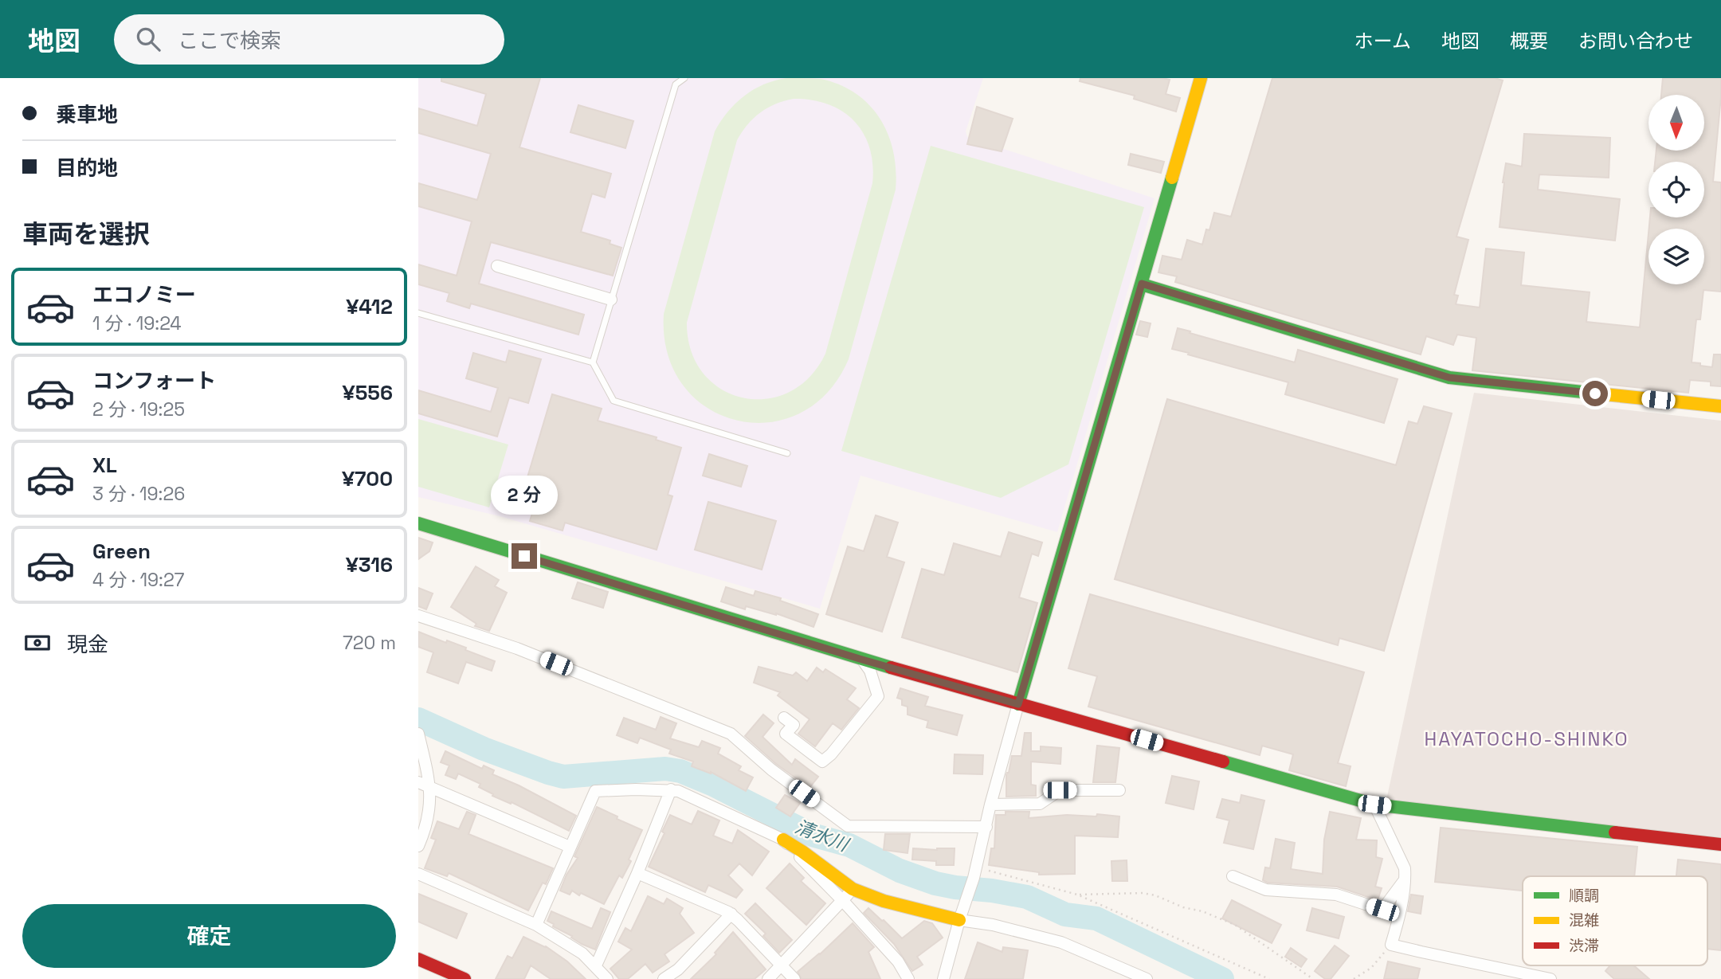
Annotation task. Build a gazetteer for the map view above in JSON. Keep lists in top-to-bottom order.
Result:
{
  "districts": ["HAYATOCHO-SHINKO"],
  "water": ["清水川"],
  "legend": ["順調", "混雑", "渋滞"],
  "north": "bottom",
  "page": {
    "header": "地図",
    "search": "ここで検索",
    "nav": [
      "ホーム",
      "地図",
      "概要",
      "お問い合わせ"
    ],
    "banner": ["乗車地", "目的地"],
    "heading": "車両を選択",
    "list": [
      {
        "name": "エコノミー",
        "note": "1 分 · 19:24",
        "value": "¥412"
      },
      {
        "name": "コンフォート",
        "note": "2 分 · 19:25",
        "value": "¥556"
      },
      {
        "name": "XL",
        "note": "3 分 · 19:26",
        "value": "¥700"
      },
      {
        "name": "Green",
        "note": "4 分 · 19:27",
        "value": "¥316"
      }
    ],
    "bubble": "2 分",
    "pay": ["現金", "720 m"],
    "buttons": "確定"
  }
}
